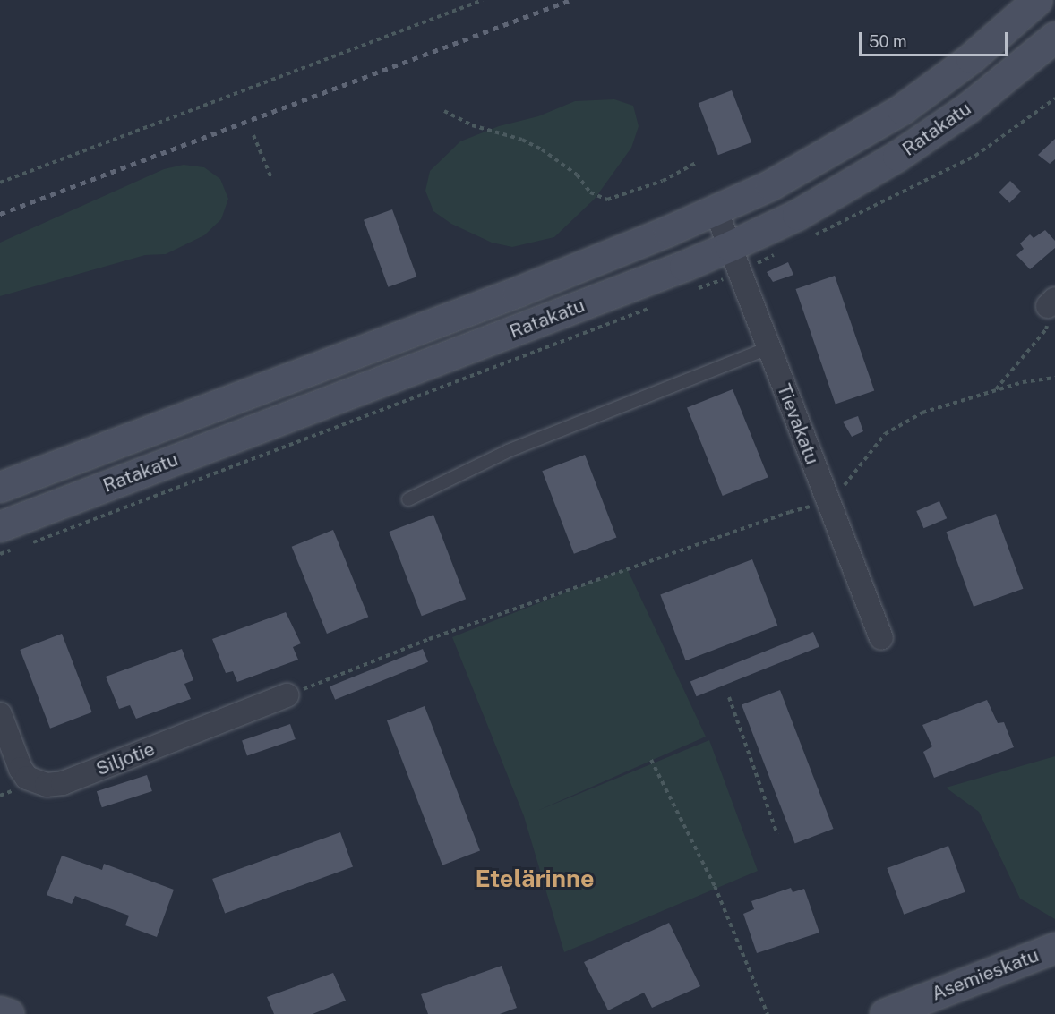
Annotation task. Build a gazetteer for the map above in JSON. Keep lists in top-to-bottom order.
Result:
{
  "streets": {
    "main road": ["Ratakatu", "Asemieskatu"],
    "street": ["Tievakatu", "Siljotie"]
  },
  "crossings": [
    ["Ratakatu", "Tievakatu"]
  ],
  "districts": ["Etelärinne"],
  "scale_bar": "50 m"
}
